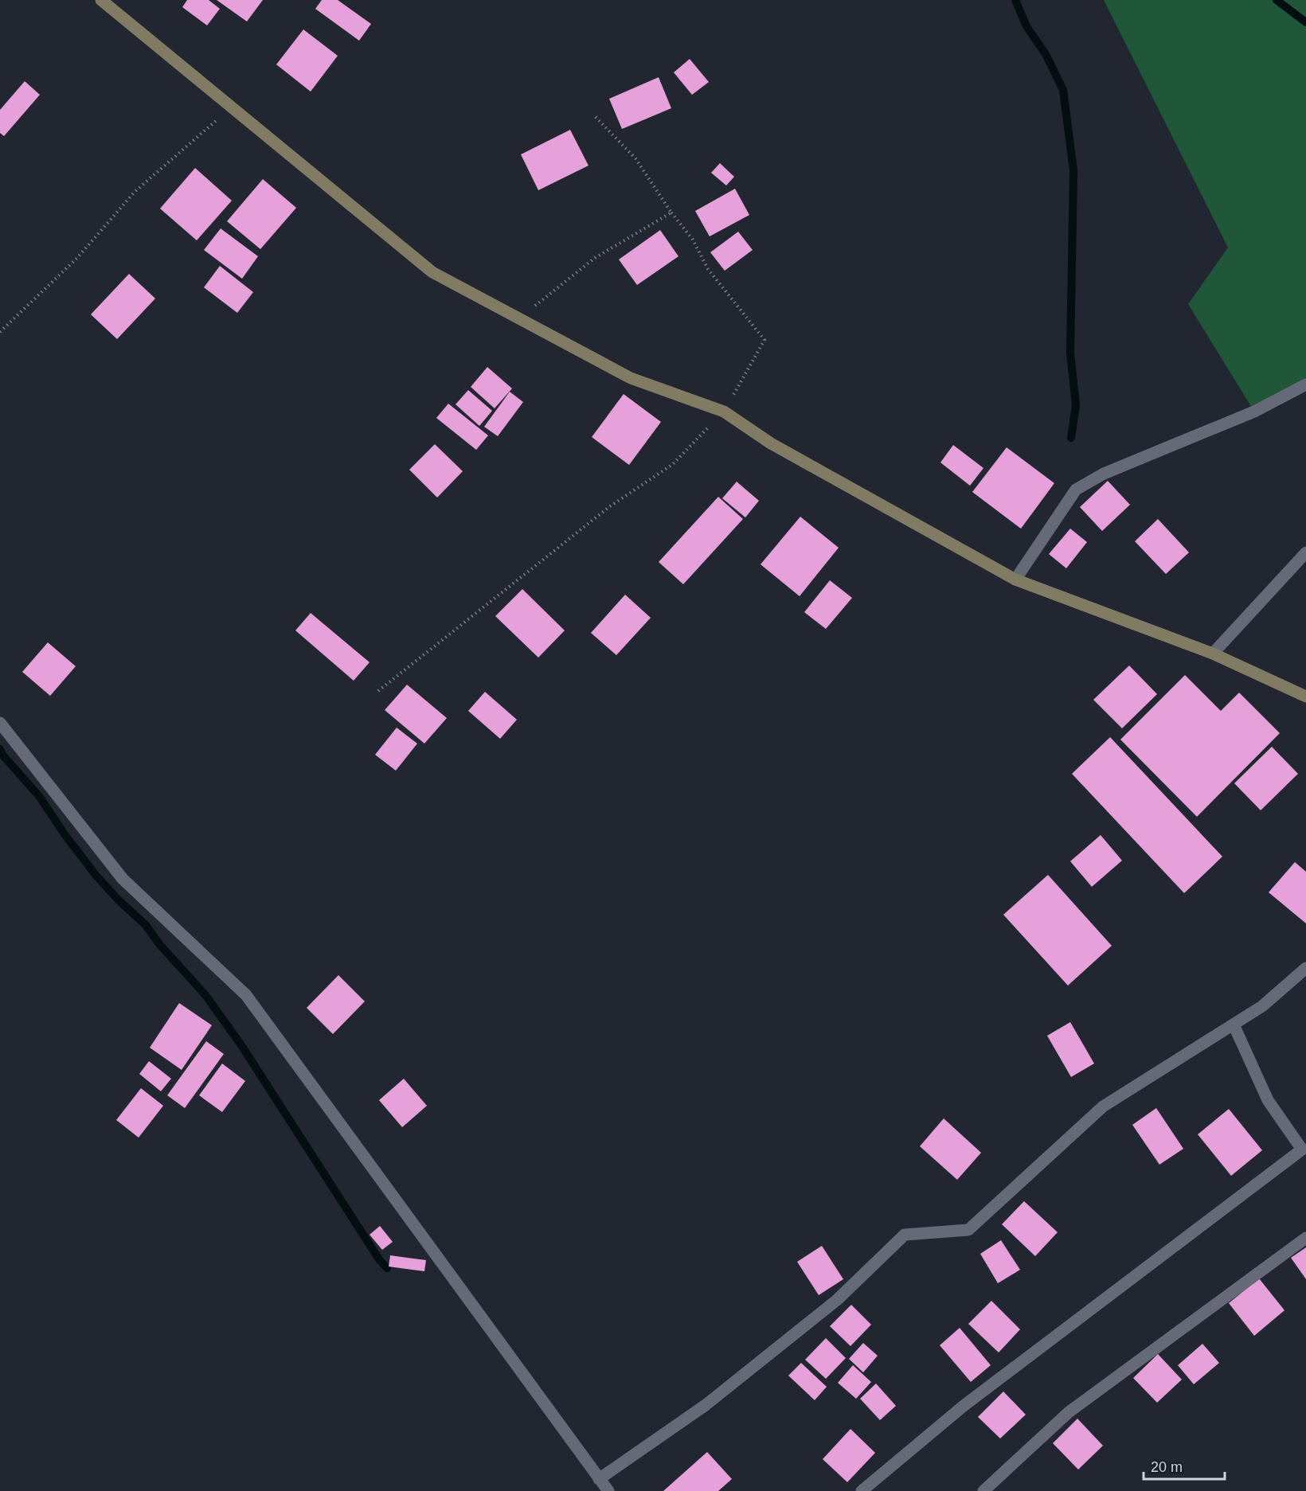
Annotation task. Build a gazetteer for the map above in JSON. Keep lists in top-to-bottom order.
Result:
{
  "scale_bar": "20 m"
}
